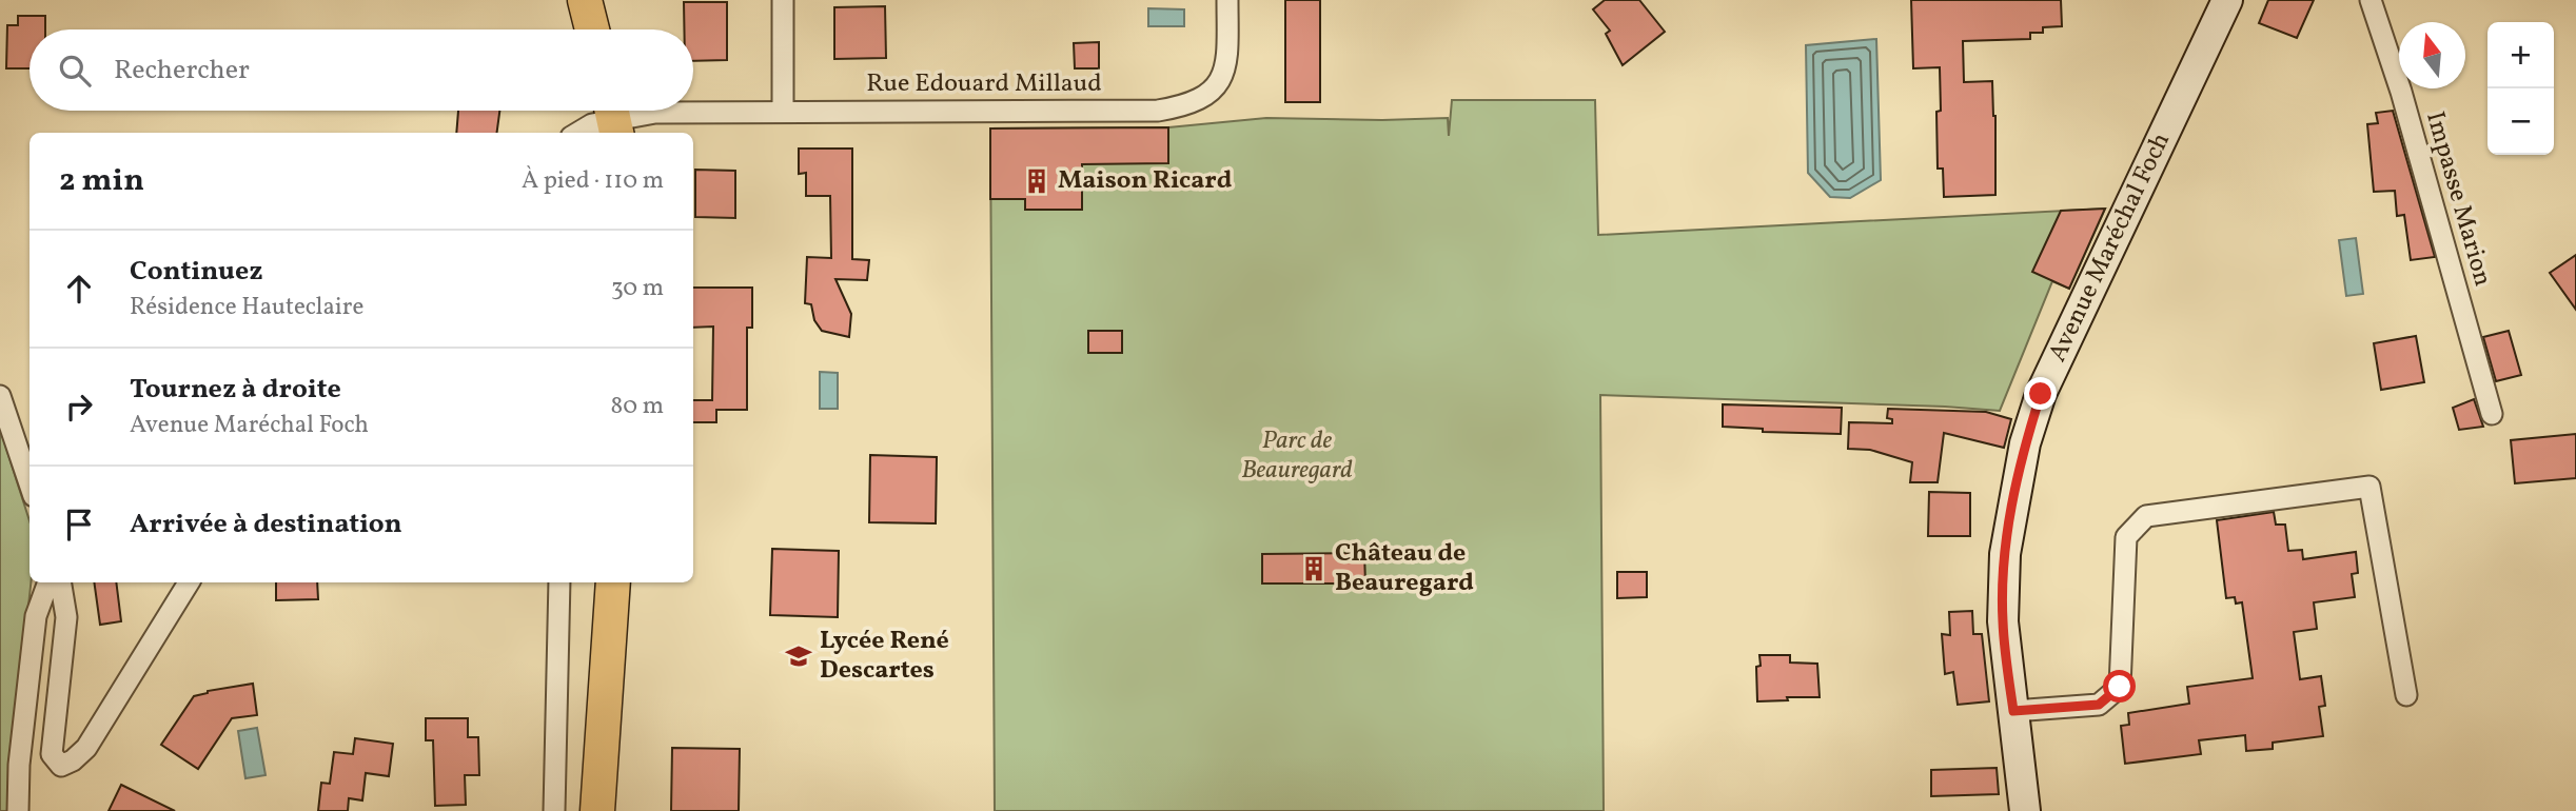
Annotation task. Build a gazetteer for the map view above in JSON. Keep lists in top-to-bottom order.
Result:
{
  "streets": {
    "main road": ["Avenue Maréchal Foch"],
    "street": ["Rue Edouard Millaud", "Impasse Marion"]
  },
  "parks": ["Parc de Beauregard"],
  "places": {
    "building": ["Maison Ricard", "Château de Beauregard"],
    "school or university": ["Lycée René Descartes"]
  },
  "north": "top",
  "page": {
    "map_buttons": ["+", "−"],
    "search": "Rechercher",
    "heading": ["2 min", "À pied · 110 m"],
    "list": [
      ["Continuez", "Résidence Hauteclaire", "30 m"],
      ["Tournez à droite", "Avenue Maréchal Foch", "80 m"],
      "Arrivée à destination"
    ]
  }
}
